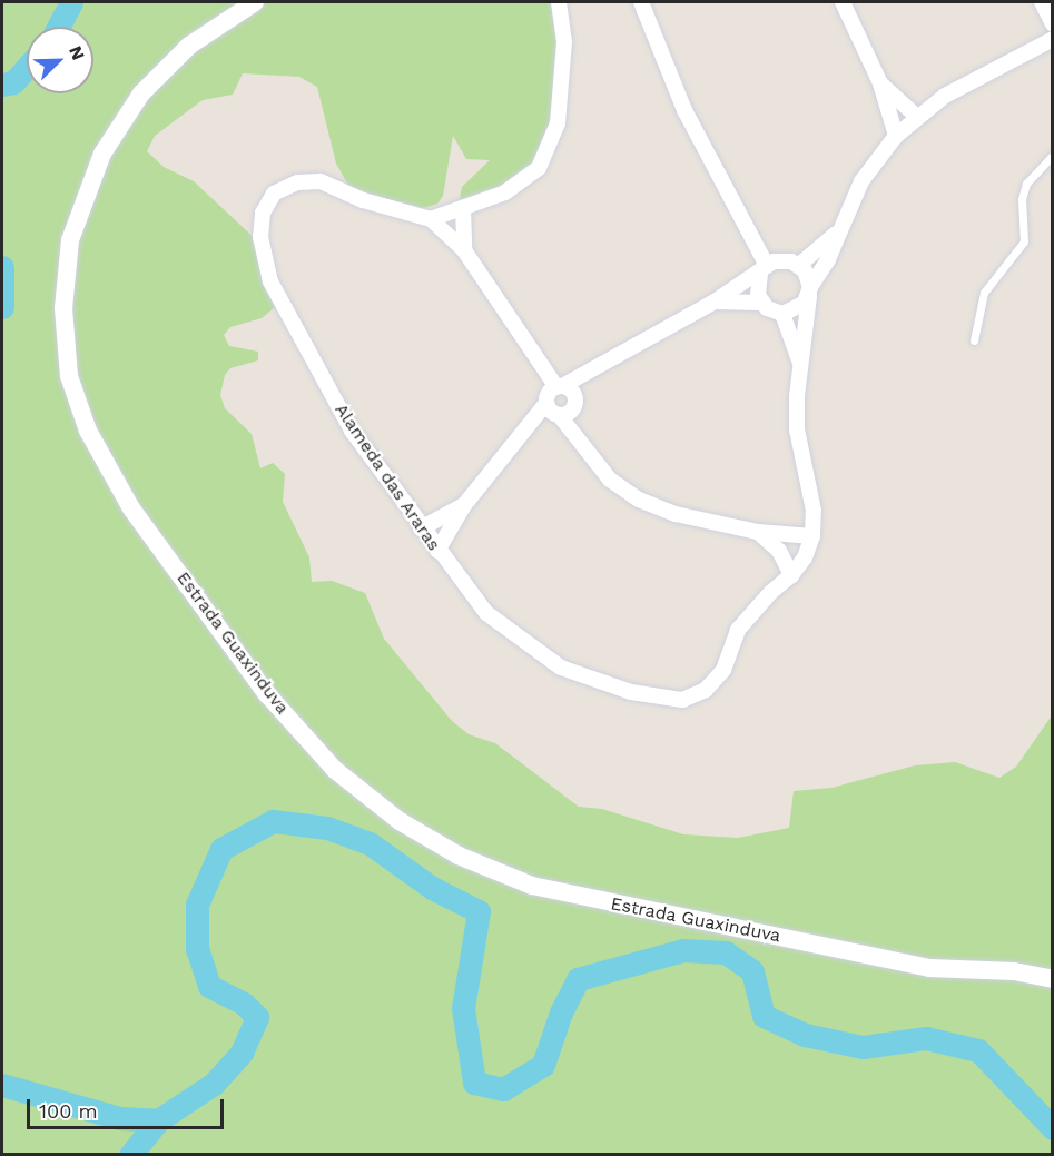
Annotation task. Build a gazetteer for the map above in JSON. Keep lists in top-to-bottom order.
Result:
{
  "streets": {
    "street": ["Alameda das Araras", "Estrada Guaxinduva"]
  },
  "scale_bar": "100 m",
  "north": "top right"
}
